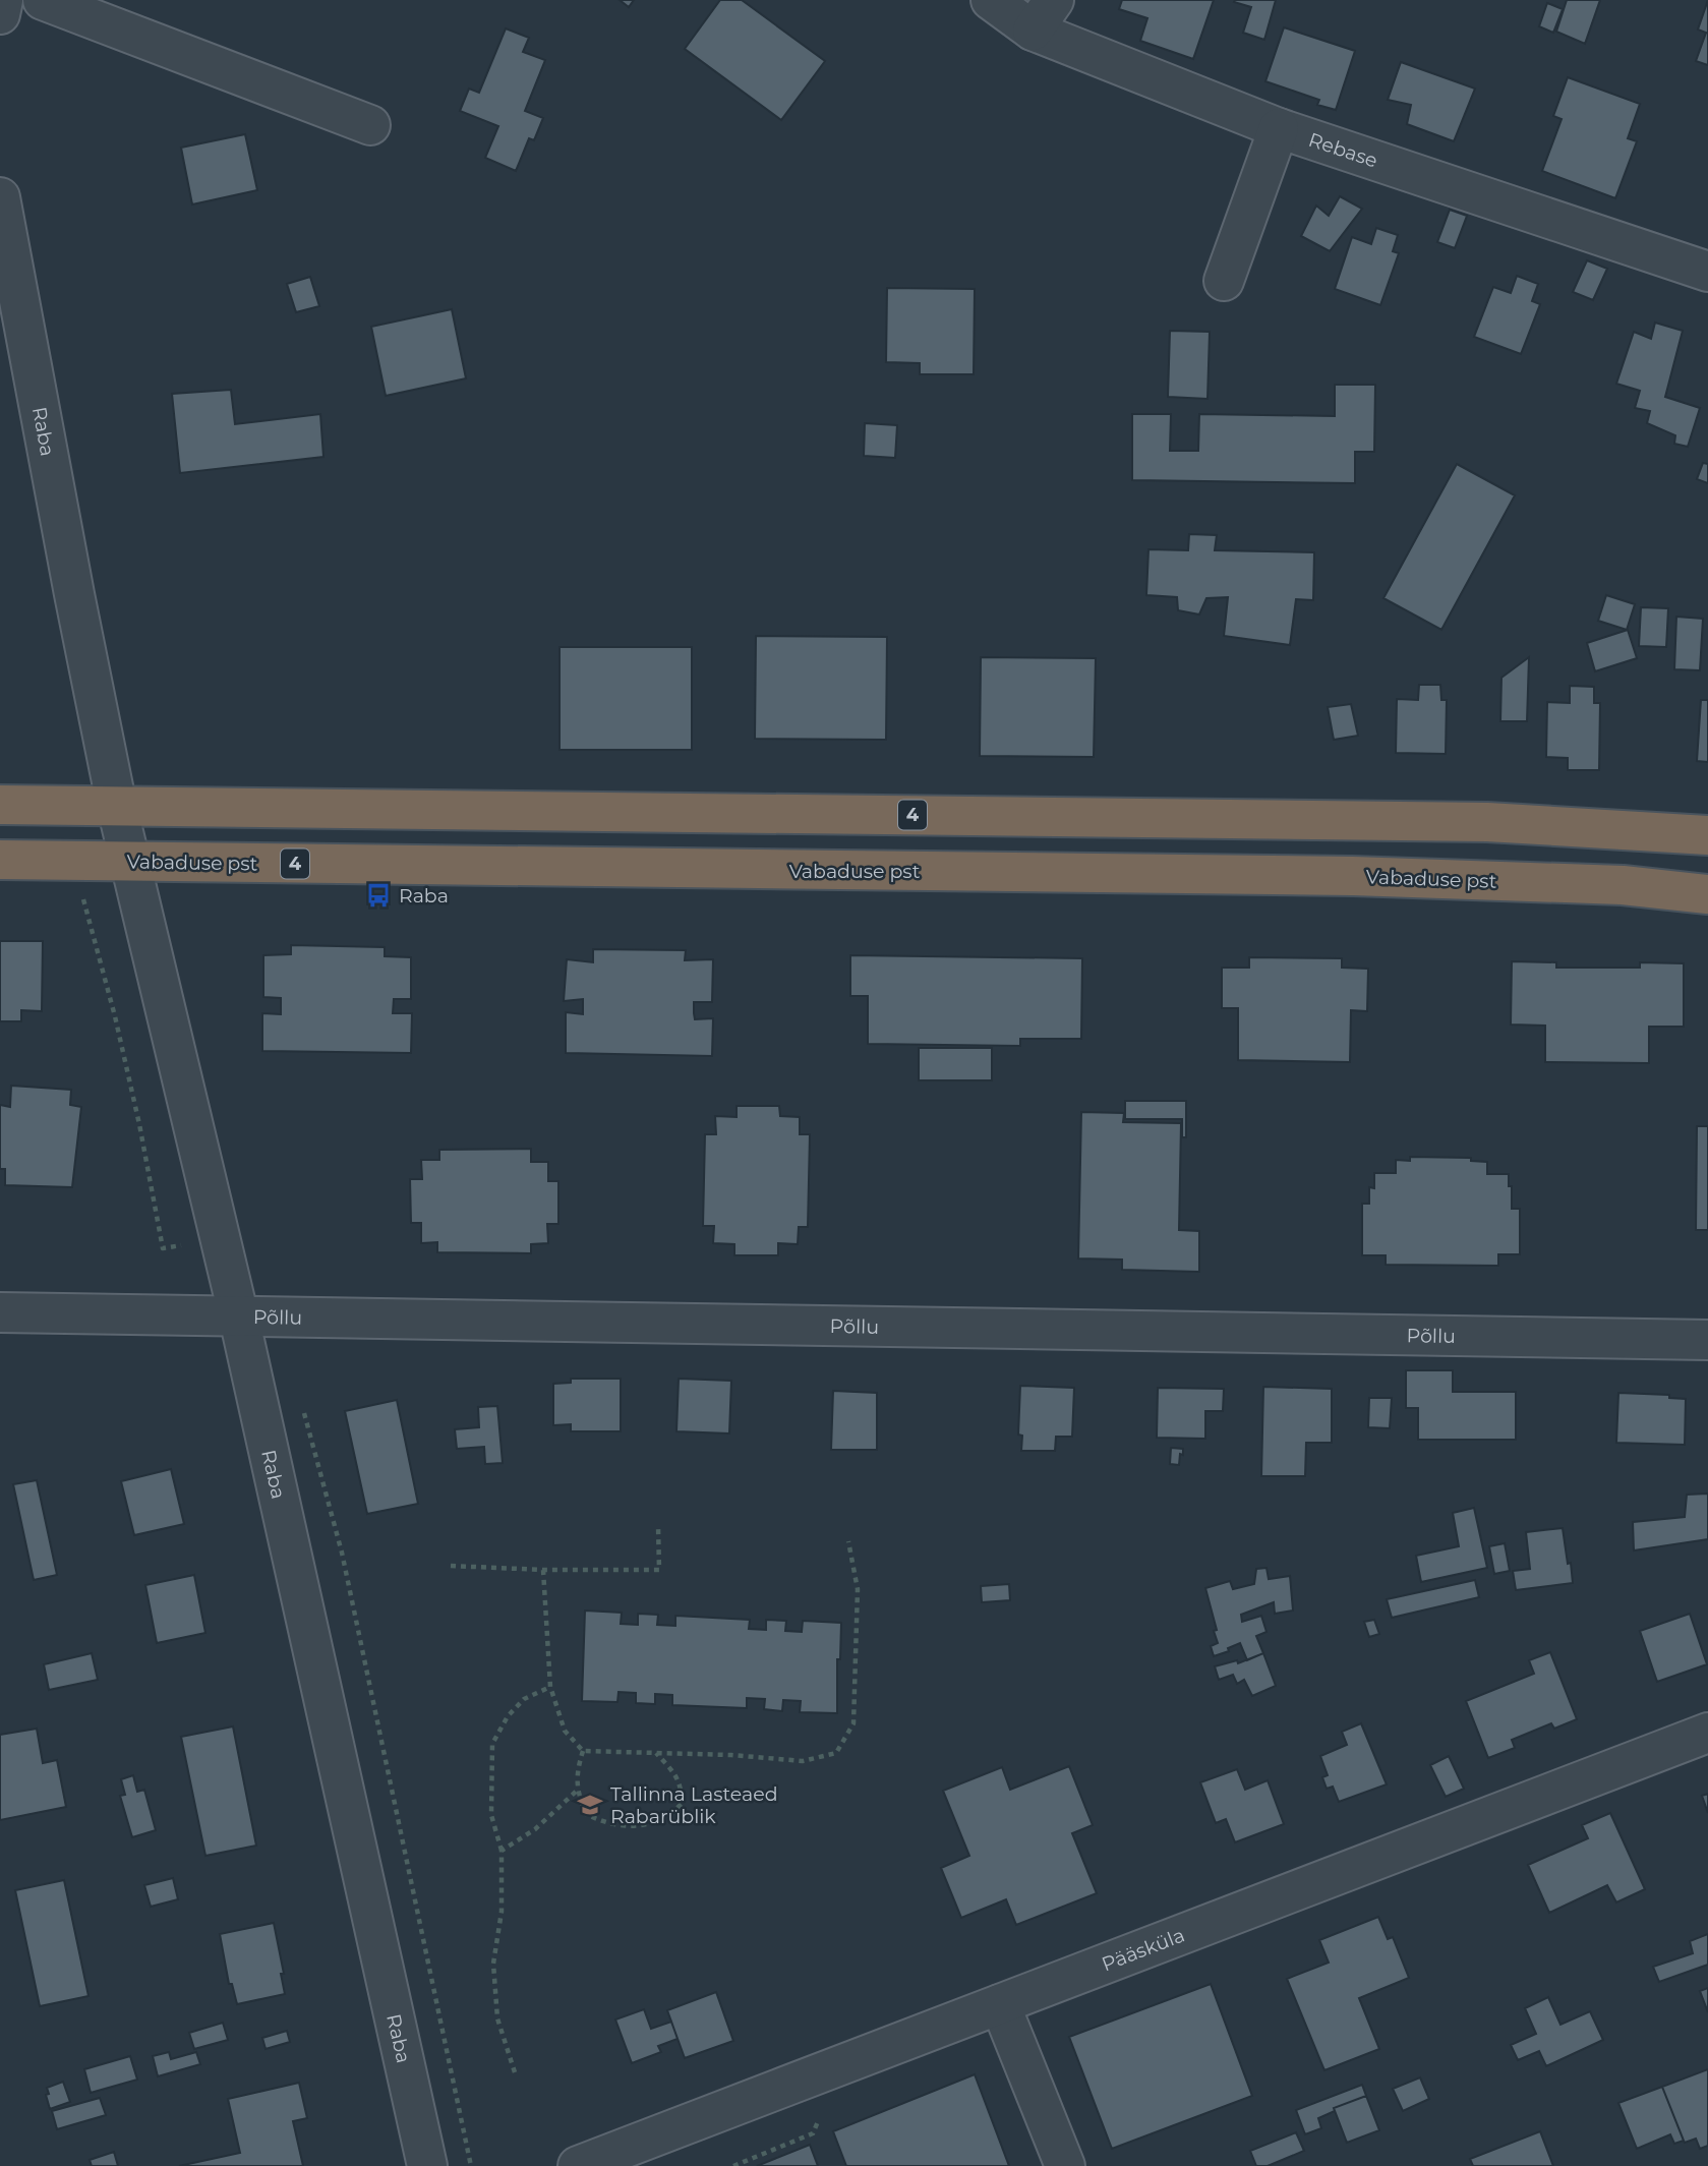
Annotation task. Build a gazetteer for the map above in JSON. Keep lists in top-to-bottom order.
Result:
{
  "streets": {
    "highway": ["4", "Vabaduse pst"],
    "street": [
      "Rebase",
      "Raba",
      "Põllu",
      "Pääsküla"
    ]
  },
  "crossings": [
    ["Raba", "4"],
    ["Raba", "Vabaduse pst"],
    ["Raba", "Põllu"]
  ],
  "places": {
    "bus stop": ["Raba"],
    "school or university": ["Tallinna Lasteaed Rabarüblik"]
  }
}
